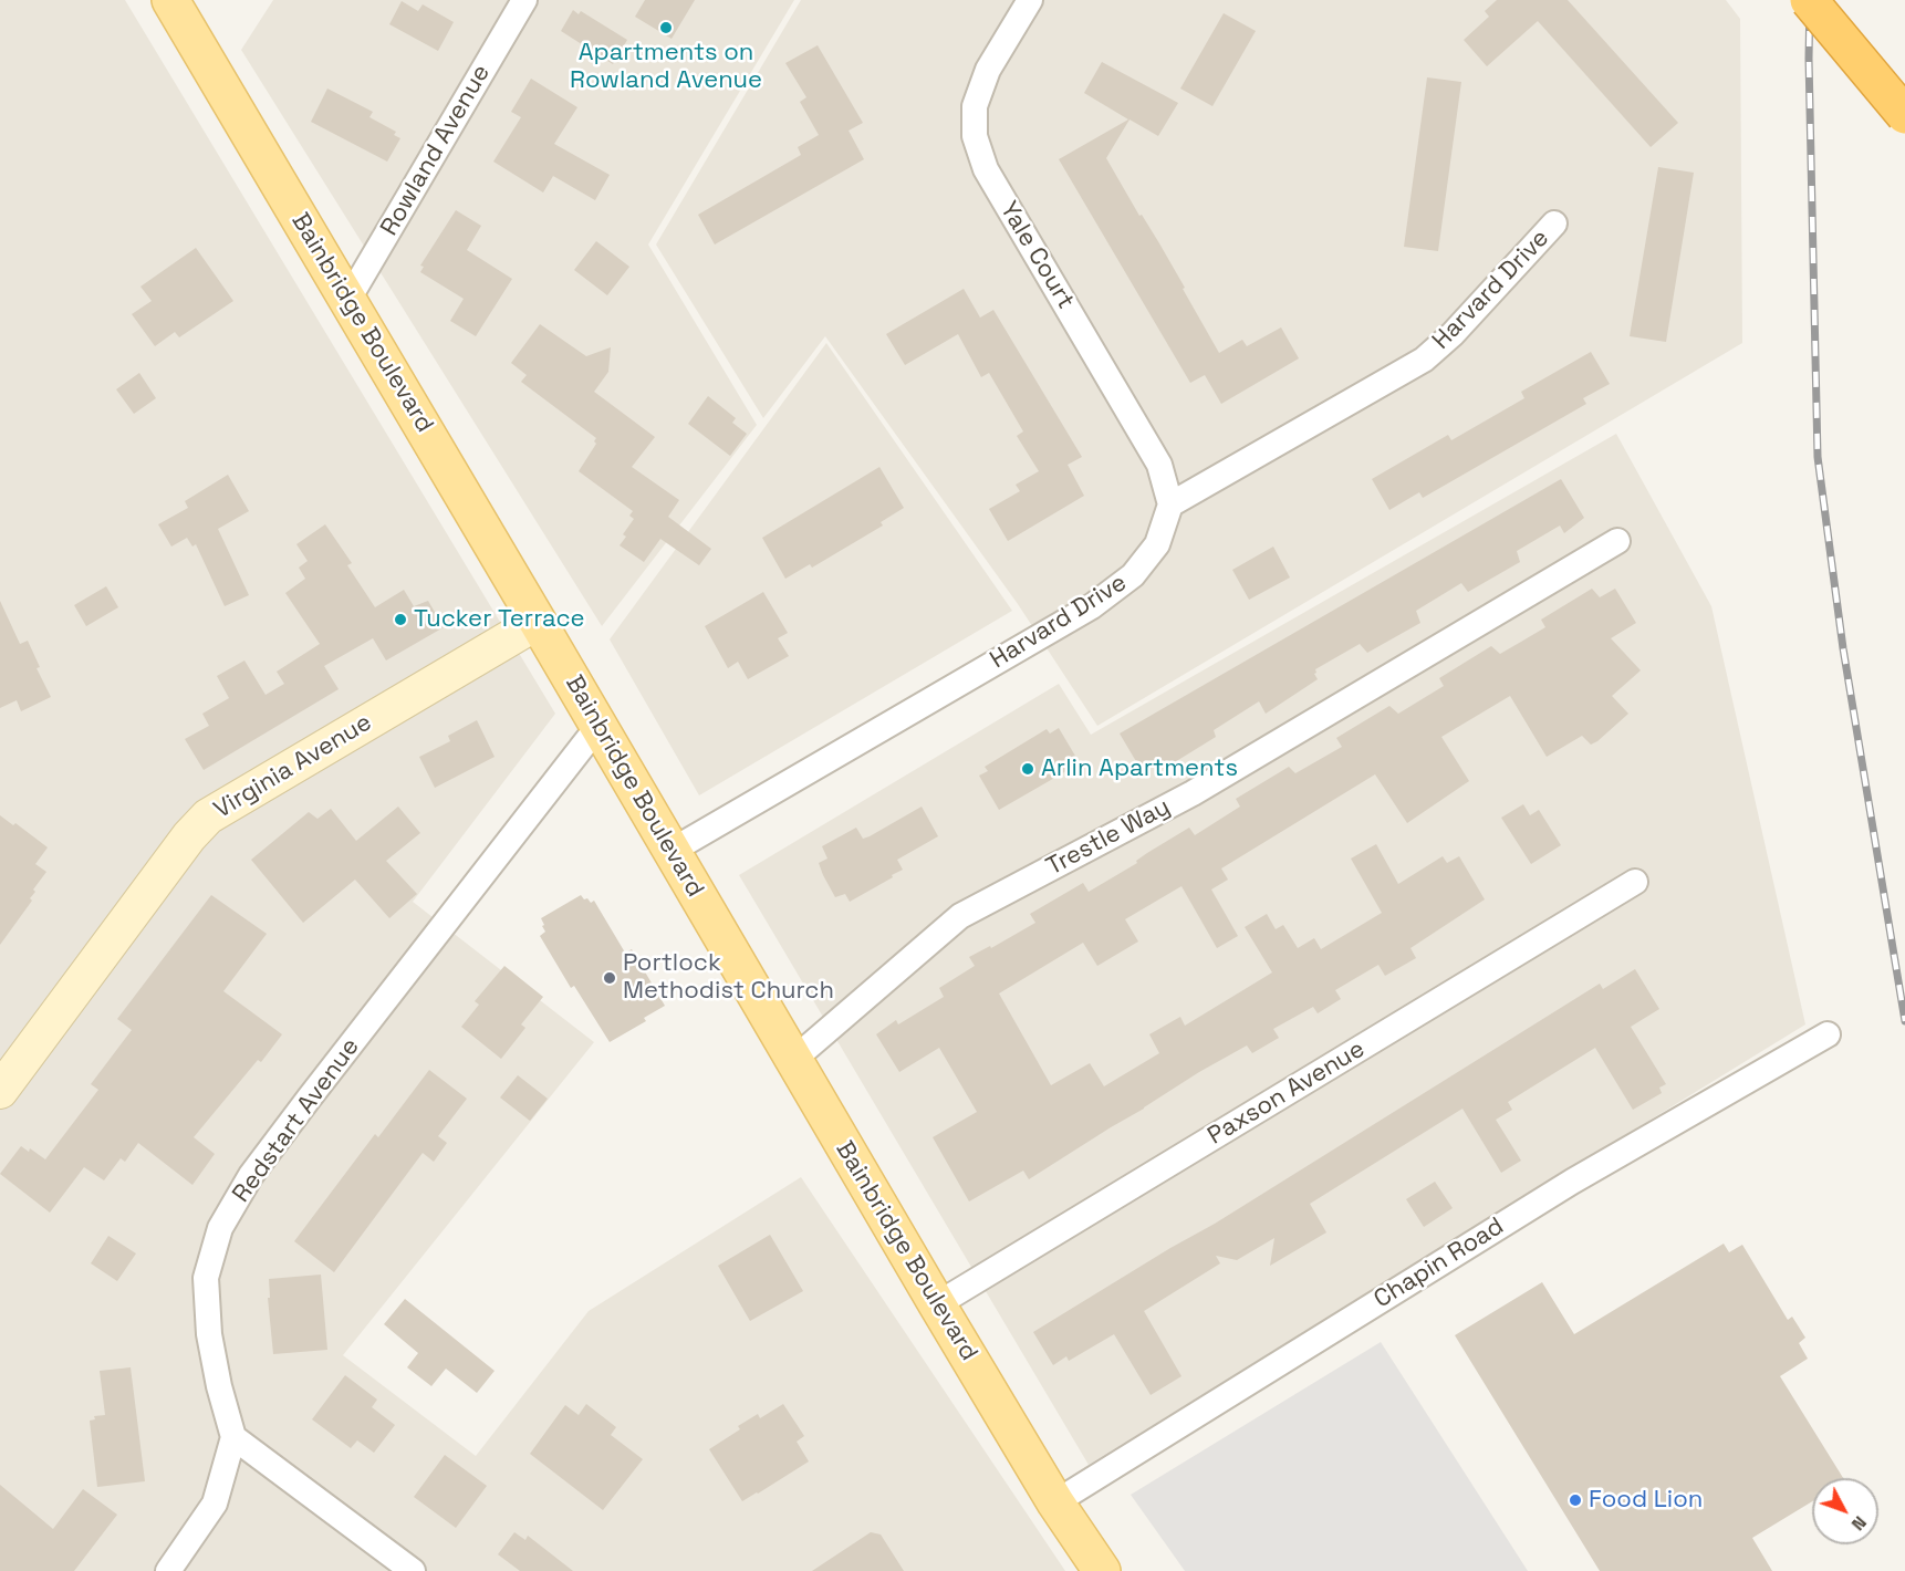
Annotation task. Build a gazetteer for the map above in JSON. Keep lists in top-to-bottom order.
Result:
{
  "streets": {
    "main road": ["Bainbridge Boulevard"],
    "street": [
      "Rowland Avenue",
      "Yale Court",
      "Harvard Drive",
      "Virginia Avenue",
      "Trestle Way",
      "Paxson Avenue",
      "Redstart Avenue",
      "Chapin Road"
    ]
  },
  "crossings": [
    ["Rowland Avenue", "Bainbridge Boulevard"],
    ["Yale Court", "Harvard Drive"],
    ["Harvard Drive", "Bainbridge Boulevard"],
    ["Bainbridge Boulevard", "Virginia Avenue"],
    ["Bainbridge Boulevard", "Trestle Way"],
    ["Bainbridge Boulevard", "Paxson Avenue"],
    ["Bainbridge Boulevard", "Redstart Avenue"],
    ["Bainbridge Boulevard", "Chapin Road"]
  ],
  "places": [
    "Apartments on Rowland Avenue",
    "Tucker Terrace",
    "Arlin Apartments",
    "Portlock Methodist Church",
    "Food Lion"
  ],
  "north": "bottom right"
}
